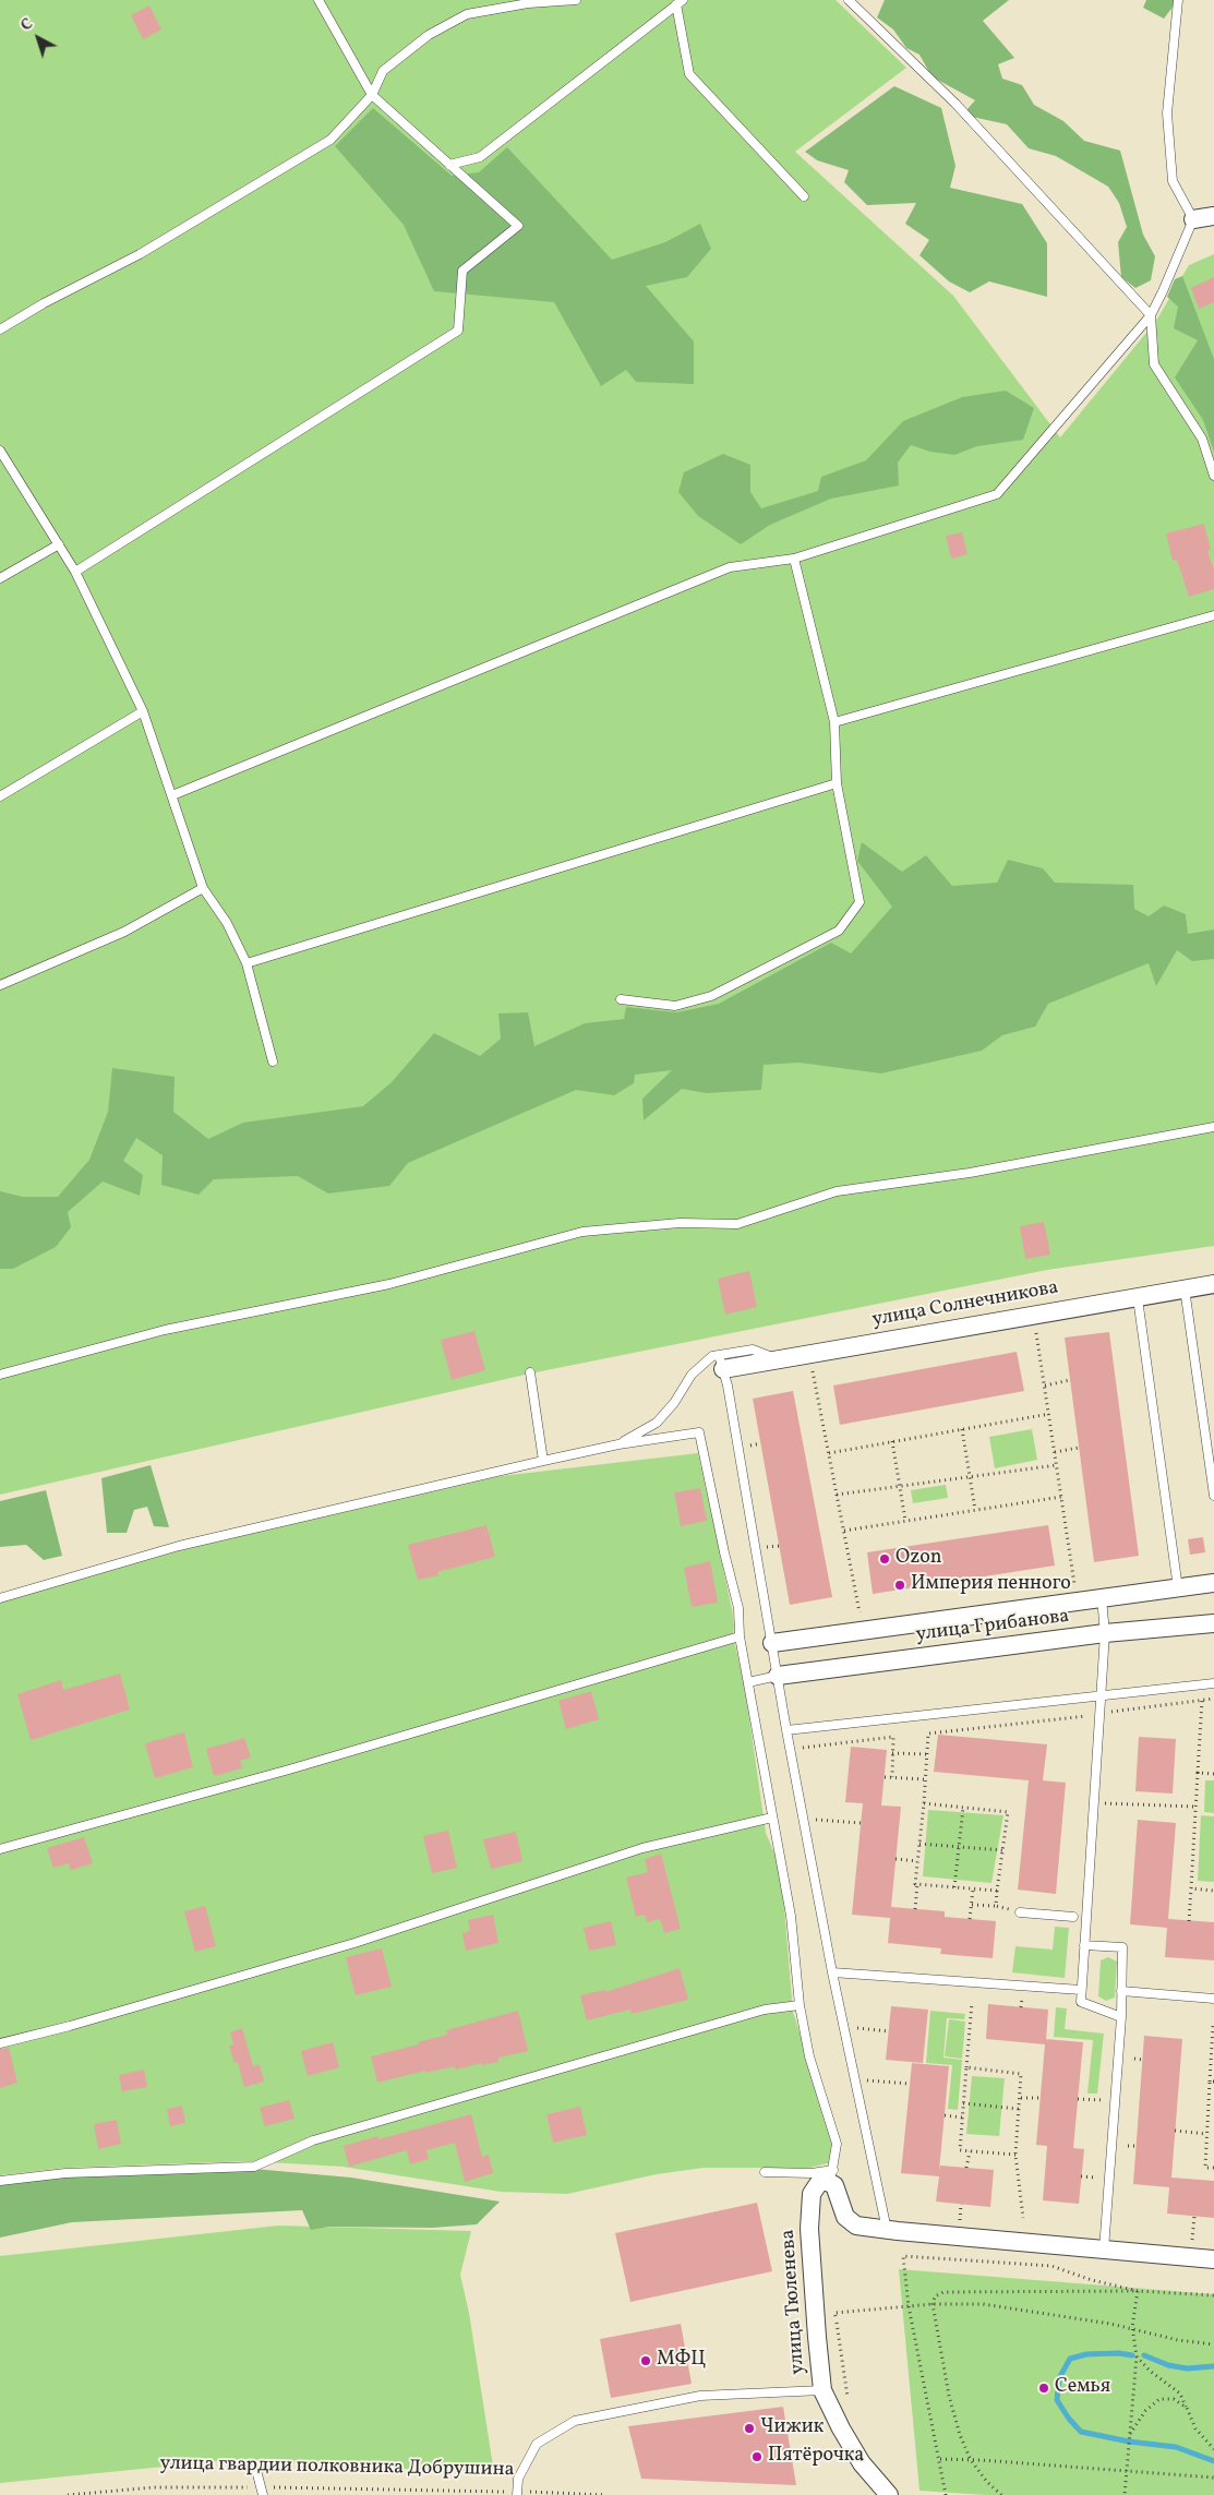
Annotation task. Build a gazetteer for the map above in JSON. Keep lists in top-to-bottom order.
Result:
{
  "streets": {
    "street": ["улица Солнечникова", "улица Грибанова", "улица Тюленева"],
    "path": ["улица гвардии полковника Добрушина"]
  },
  "places": [
    "Ozon",
    "Империя пенного",
    "МФЦ",
    "Семья",
    "Чижик",
    "Пятёрочка"
  ],
  "north": "top left"
}
